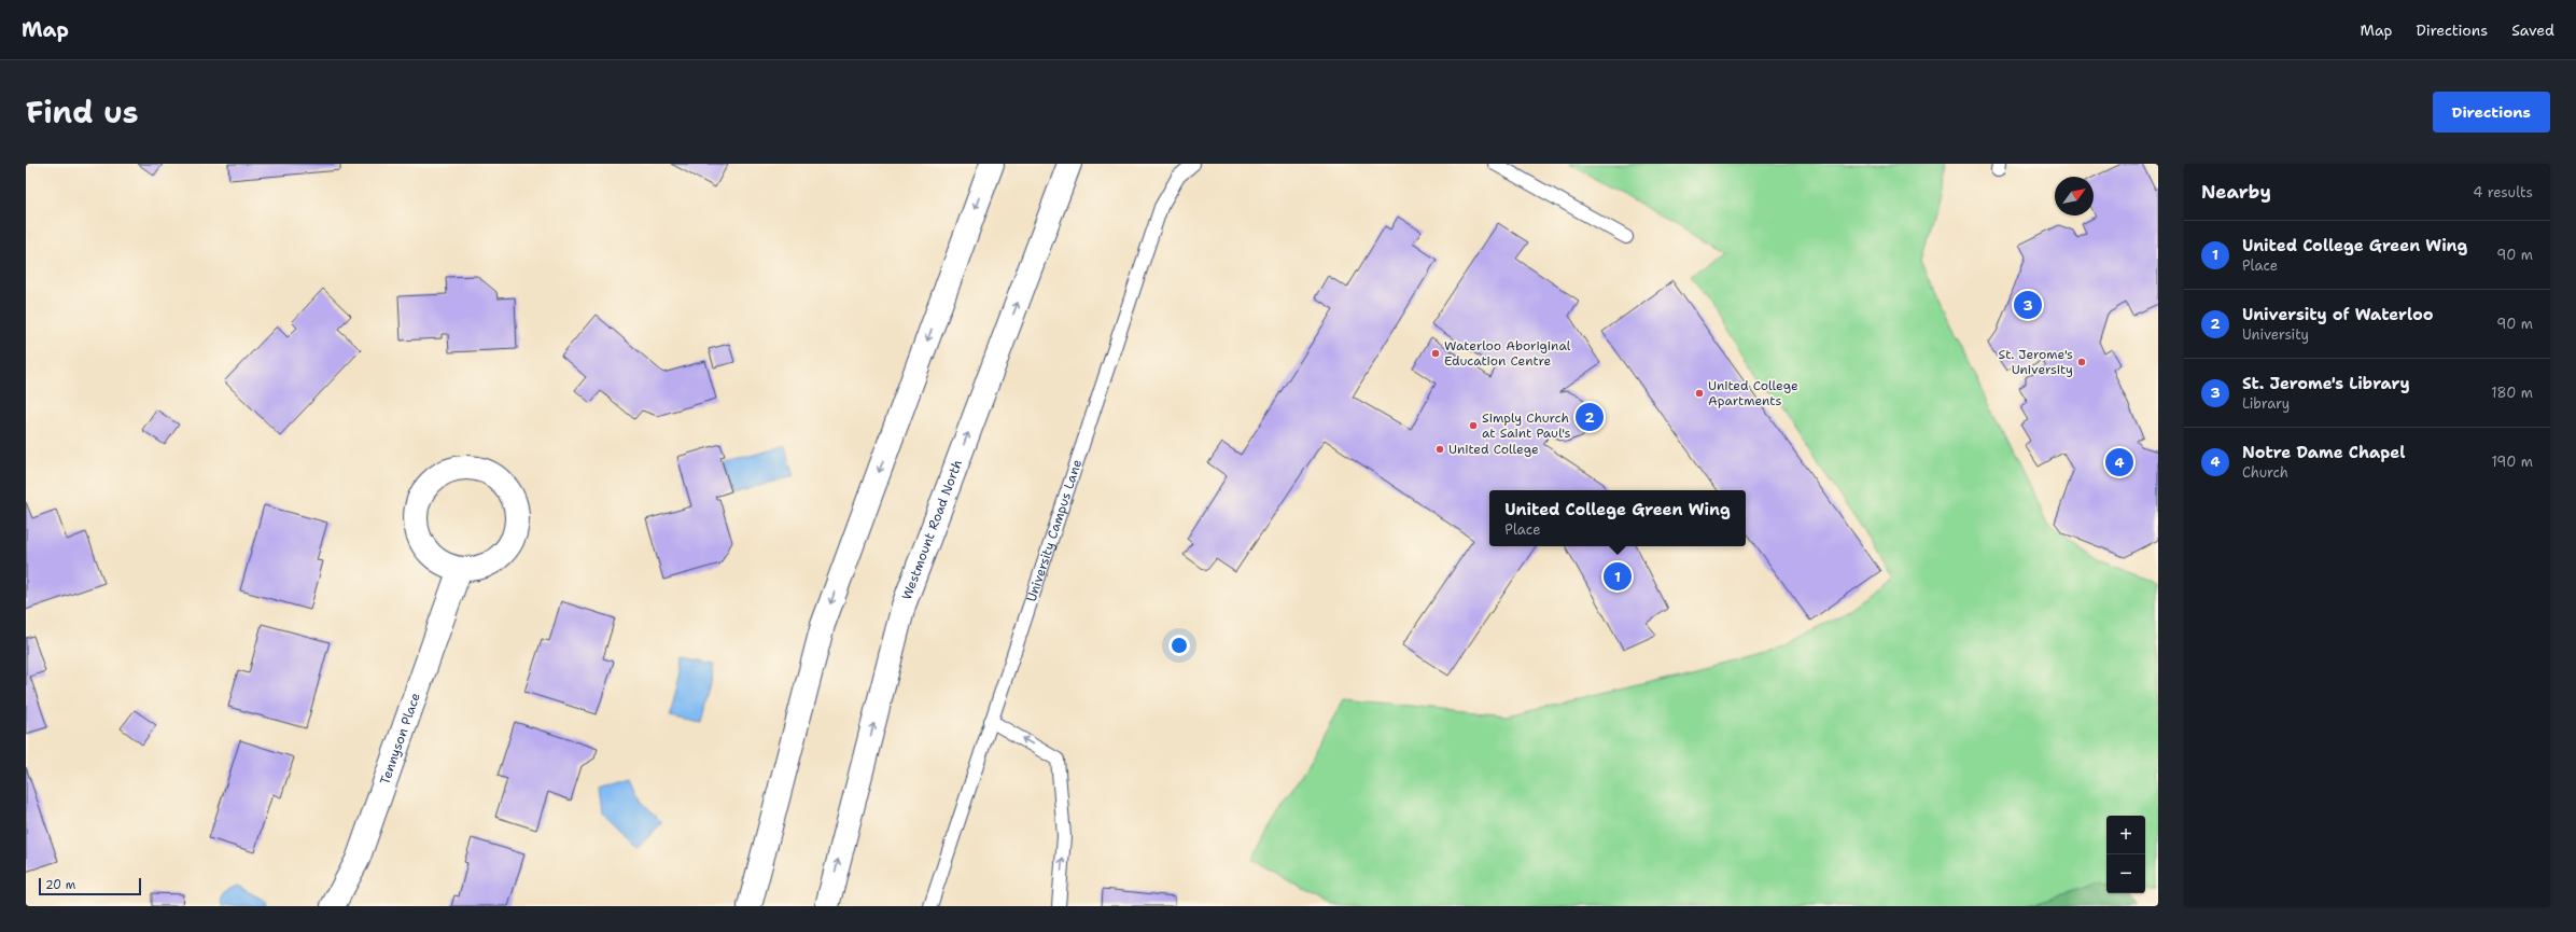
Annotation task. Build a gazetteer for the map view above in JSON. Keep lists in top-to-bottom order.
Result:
{
  "streets": {
    "main road": ["Westmount Road North", "Tennyson Place"],
    "lane": ["University Campus Lane"]
  },
  "places": [
    "Waterloo Aboriginal Education Centre",
    "St. Jerome's University",
    "United College Apartments",
    "Simply Church at Saint Paul's",
    "United College"
  ],
  "scale_bar": "20 m",
  "north": "top right",
  "page": {
    "header": "Map",
    "nav": ["Map", "Directions", "Saved"],
    "title": "Find us",
    "buttons": "Directions",
    "heading": ["Nearby", "4 results"],
    "list": [
      {
        "mark": "1",
        "name": "United College Green Wing",
        "note": "Place",
        "value": "90 m"
      },
      {
        "mark": "2",
        "name": "University of Waterloo",
        "note": "University",
        "value": "90 m"
      },
      {
        "mark": "3",
        "name": "St. Jerome's Library",
        "note": "Library",
        "value": "180 m"
      },
      {
        "mark": "4",
        "name": "Notre Dame Chapel",
        "note": "Church",
        "value": "190 m"
      }
    ],
    "pins": [
      "3",
      "2",
      "4",
      "1"
    ],
    "popup": ["United College Green Wing", "Place"],
    "map_buttons": ["+", "−"],
    "scale": "20 m"
  }
}
